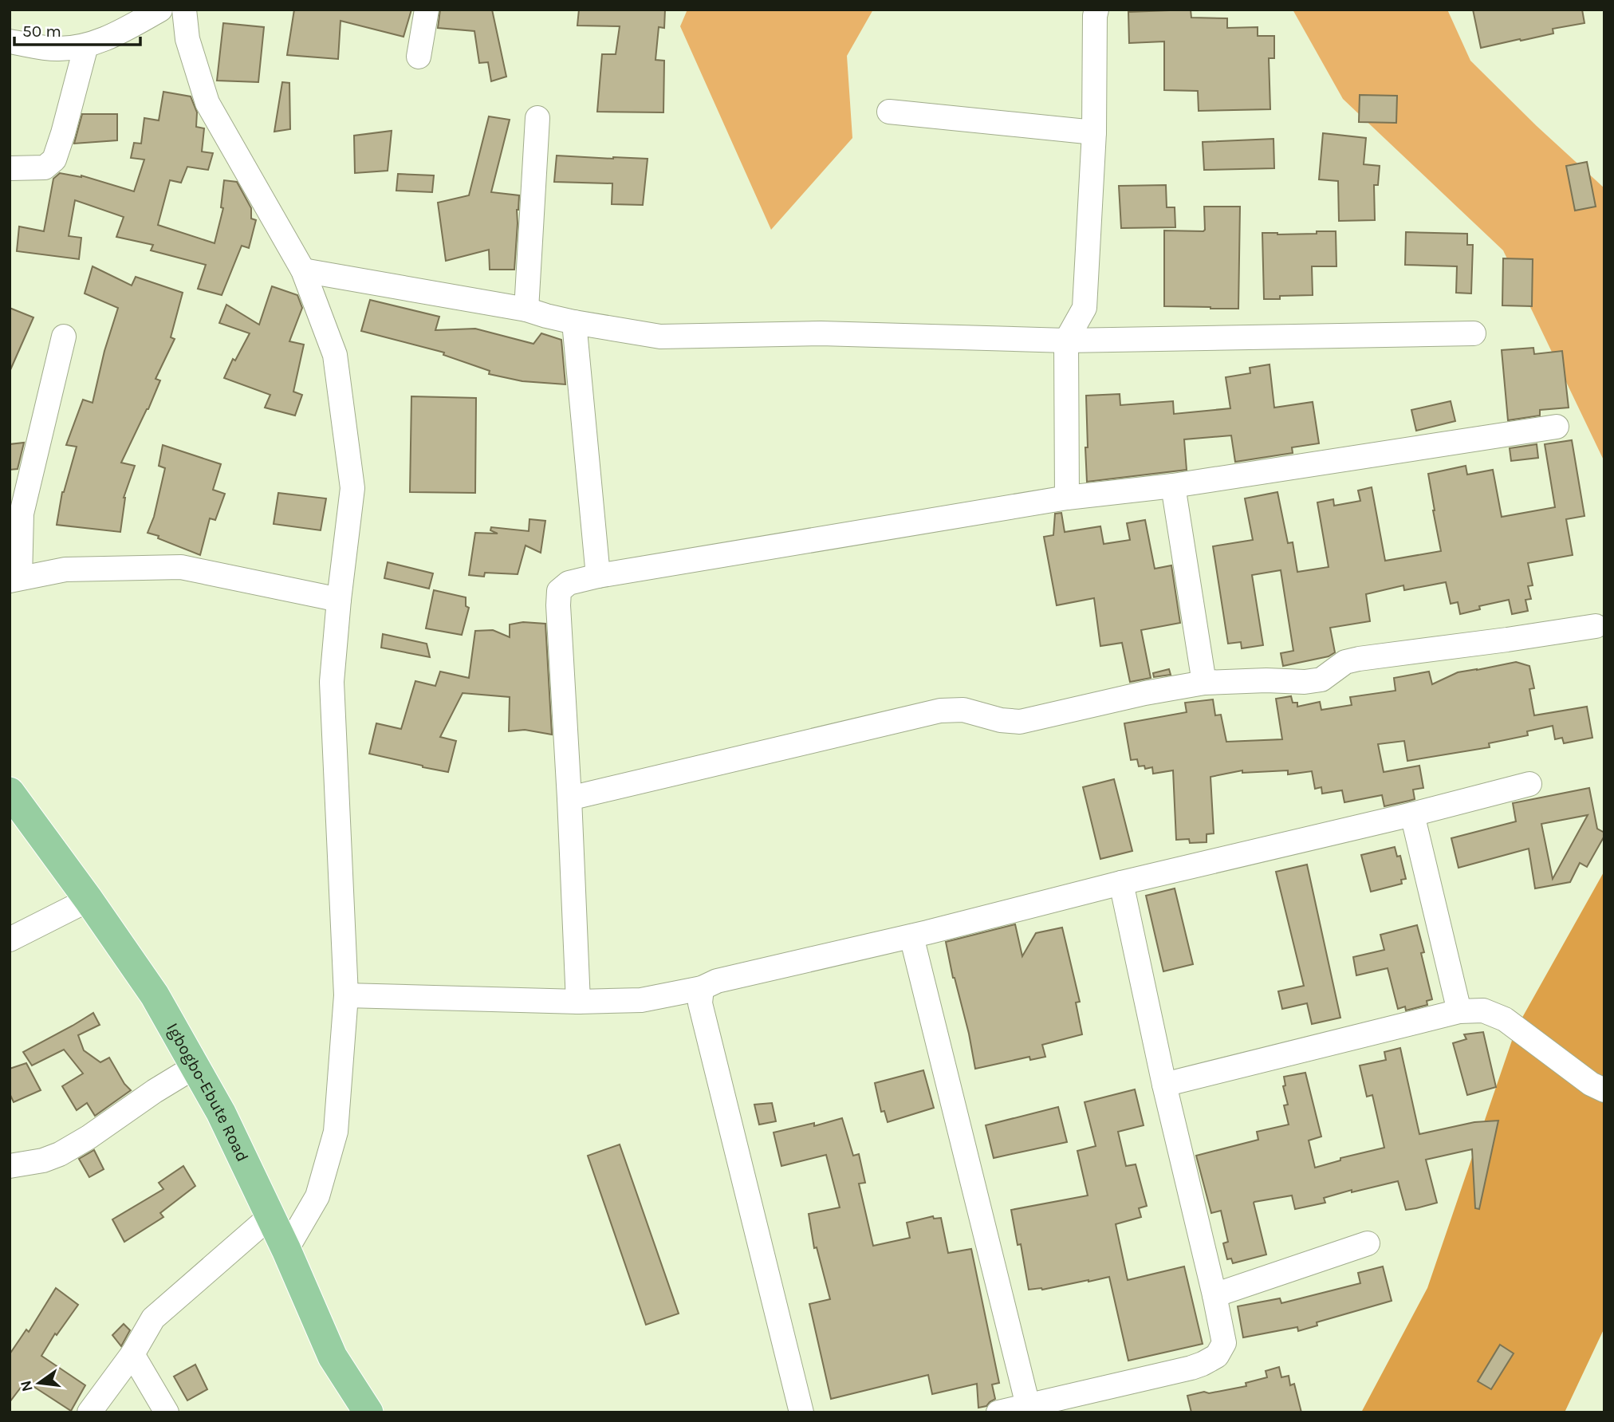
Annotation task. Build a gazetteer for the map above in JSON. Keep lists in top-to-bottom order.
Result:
{
  "streets": {
    "main road": ["Igbogbo-Ebute Road"]
  },
  "scale_bar": "50 m",
  "north": "left"
}
